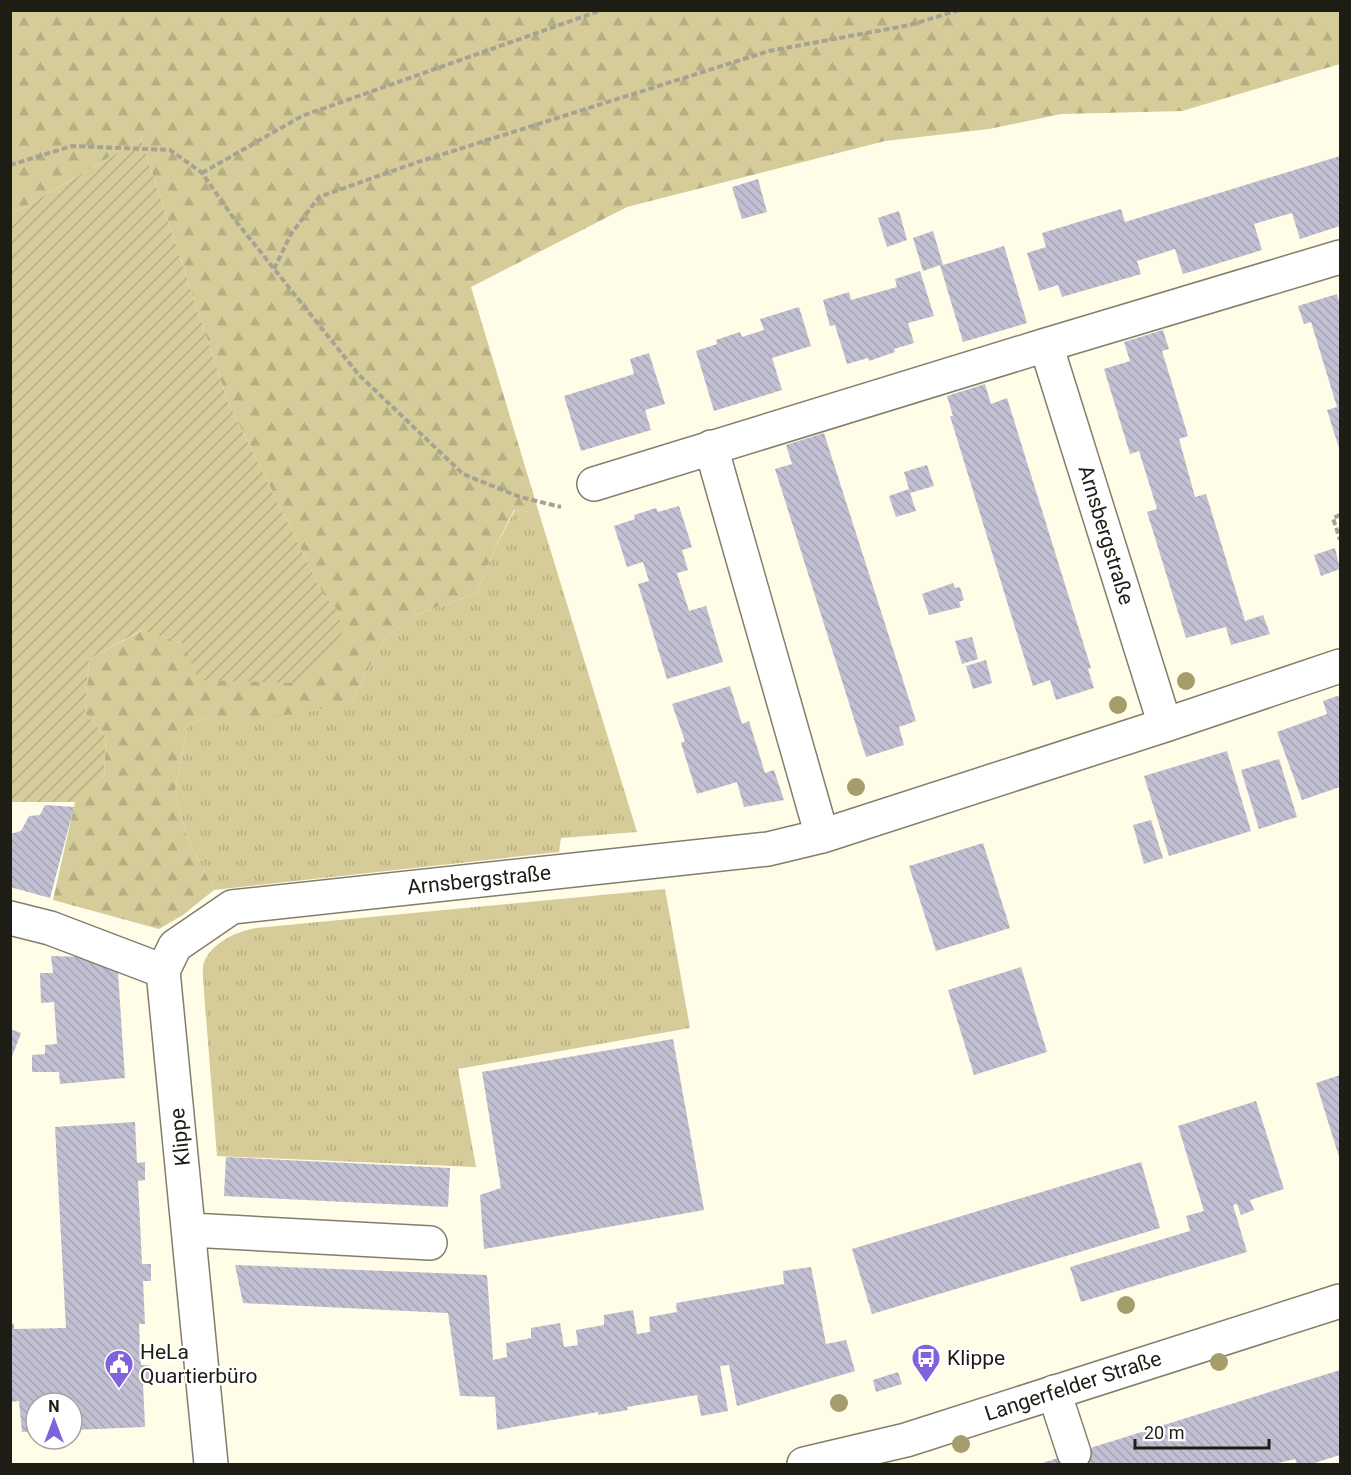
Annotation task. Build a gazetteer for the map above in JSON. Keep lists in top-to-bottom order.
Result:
{
  "streets": {
    "street": ["Arnsbergstraße", "Klippe", "Langerfelder Straße"]
  },
  "crossings": [
    ["Arnsbergstraße", "Klippe"]
  ],
  "places": {
    "bus stop": ["Klippe"],
    "public building": ["HeLa Quartierbüro"]
  },
  "scale_bar": "20 m",
  "north": "top"
}
